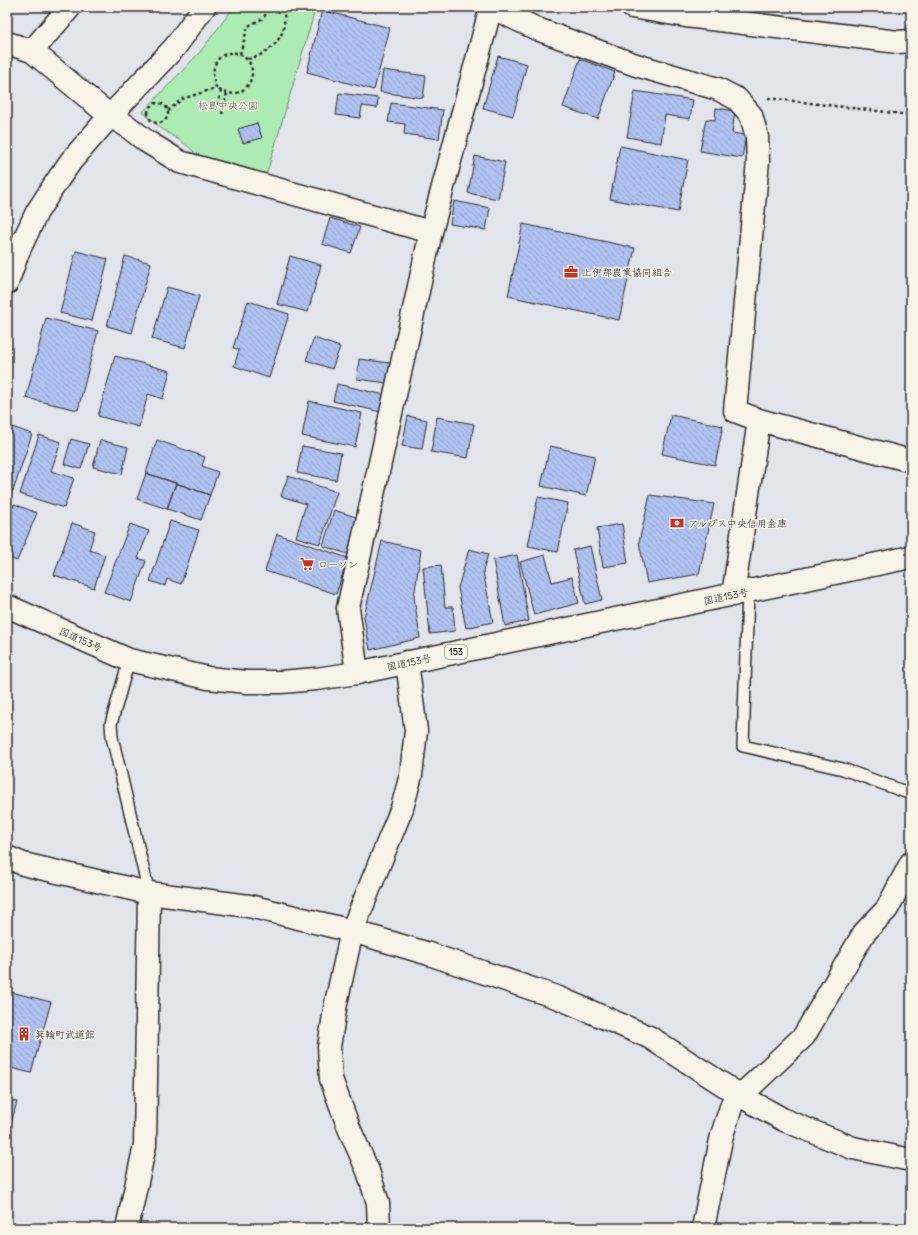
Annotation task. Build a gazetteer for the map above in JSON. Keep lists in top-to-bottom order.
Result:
{
  "streets": {
    "main road": ["国道153号", "153"]
  },
  "parks": ["松島中央公園"],
  "places": {
    "office": ["上伊那農業協同組合"],
    "bank": ["アルプス中央信用金庫"],
    "supermarket": ["ローソン"],
    "building": ["箕輪町武道館"]
  }
}
